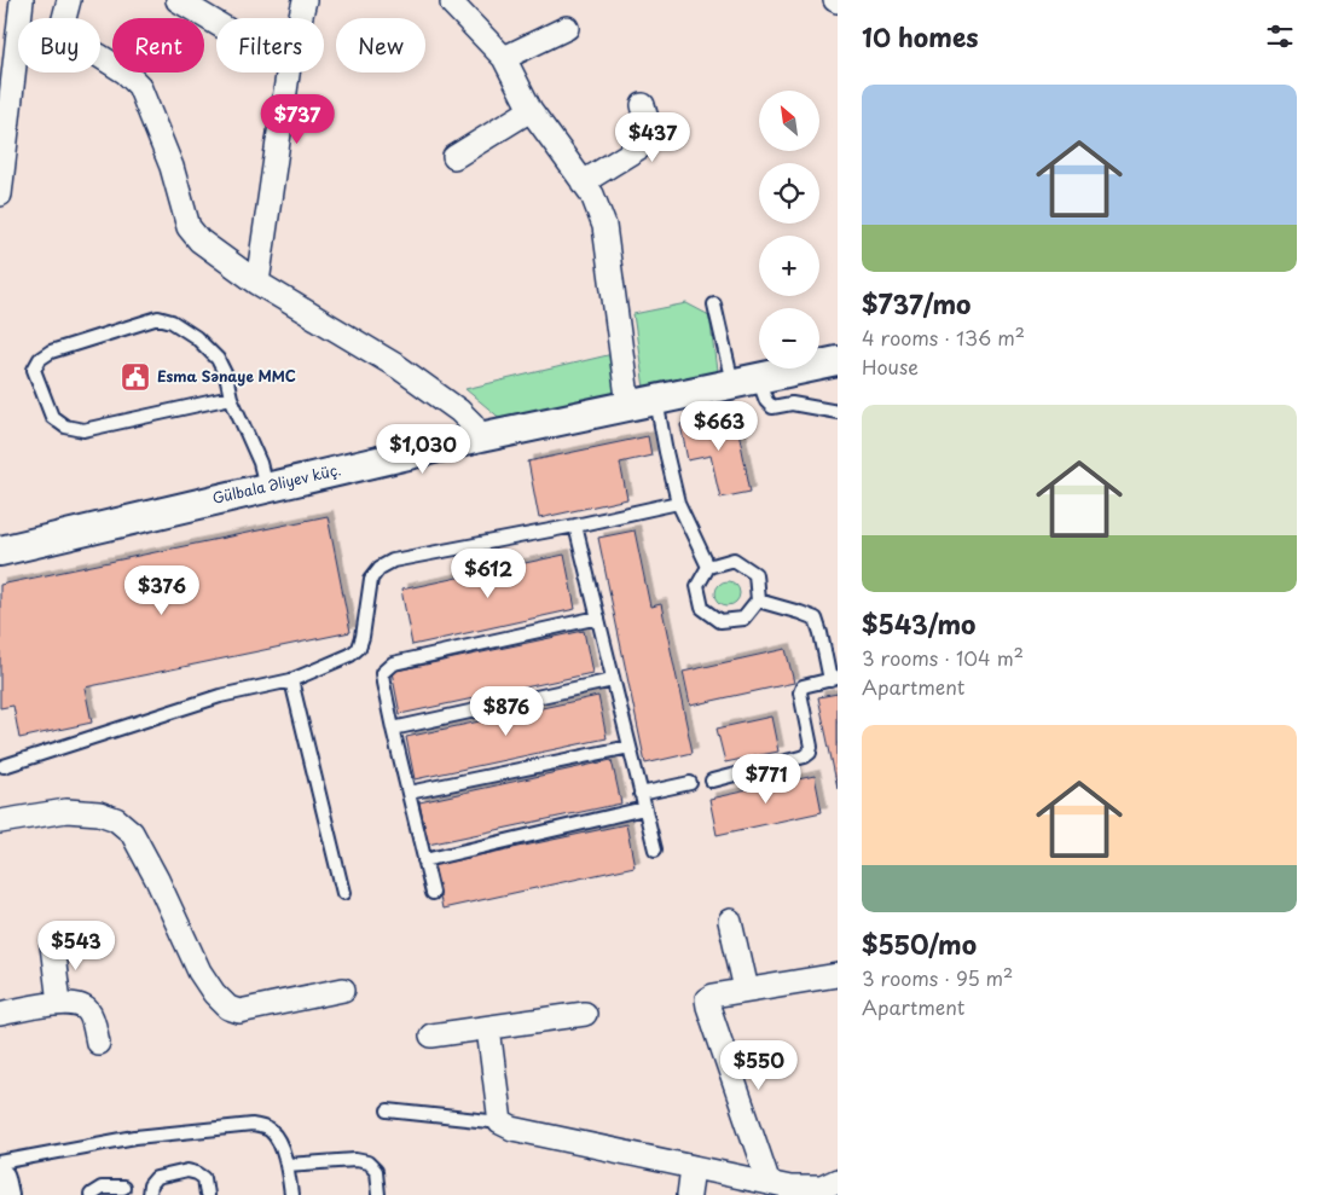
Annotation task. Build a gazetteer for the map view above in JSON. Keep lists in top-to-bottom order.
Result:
{
  "streets": {
    "street": ["Gülbala Əliyev küç."]
  },
  "places": {
    "public building": ["Esma Sənaye MMC"]
  },
  "north": "top left",
  "page": {
    "heading": "10 homes",
    "chip": [
      "Buy",
      "Rent",
      "Filters",
      "New"
    ],
    "list": [
      {
        "name": "$737/mo",
        "note": "4 rooms · 136 m² · House"
      },
      {
        "name": "$543/mo",
        "note": "3 rooms · 104 m² · Apartment"
      },
      {
        "name": "$550/mo",
        "note": "3 rooms · 95 m² · Apartment"
      }
    ],
    "map_buttons": ["+", "−"],
    "price": [
      "$737",
      "$437",
      "$663",
      "$1,030",
      "$612",
      "$376",
      "$876",
      "$771",
      "$543",
      "$550"
    ]
  }
}
